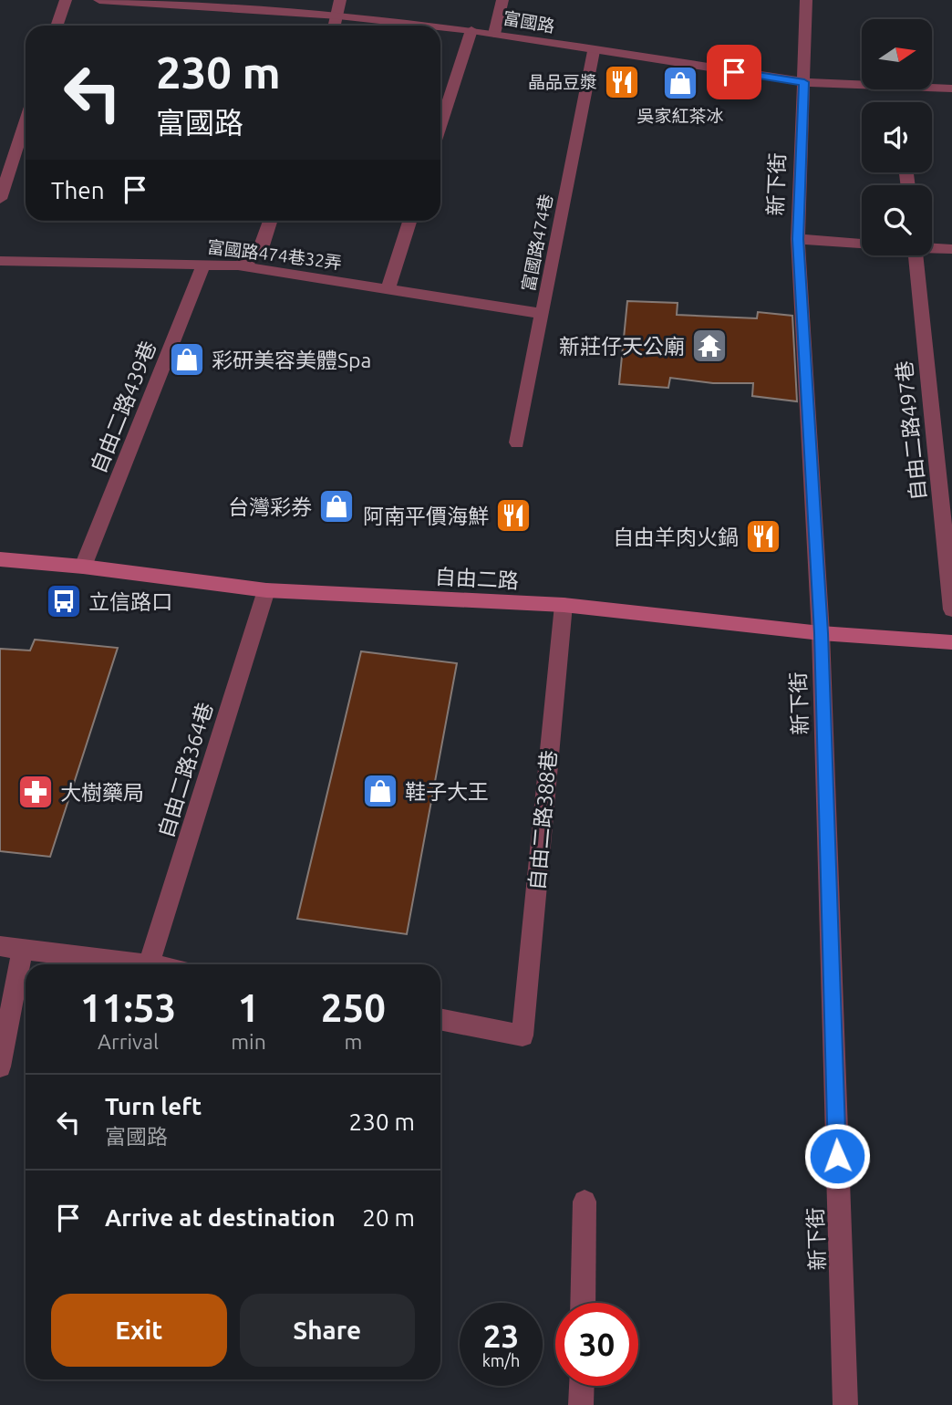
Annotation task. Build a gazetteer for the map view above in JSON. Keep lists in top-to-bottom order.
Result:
{
  "streets": {
    "street": [
      "富國路",
      "新下街",
      "富國路474巷",
      "富國路474巷32弄",
      "自由二路439巷",
      "自由二路497巷",
      "自由二路",
      "自由二路364巷",
      "自由二路388巷"
    ]
  },
  "crossings": [
    ["富國路", "新下街"],
    ["富國路", "富國路474巷"],
    ["新下街", "自由二路"],
    ["富國路474巷", "富國路474巷32弄"],
    ["富國路474巷32弄", "自由二路439巷"],
    ["自由二路439巷", "自由二路"],
    ["自由二路", "自由二路364巷"],
    ["自由二路", "自由二路388巷"]
  ],
  "places": {
    "restaurant": ["晶品豆漿", "阿南平價海鮮", "自由羊肉火鍋"],
    "shop": [
      "吳家紅茶冰",
      "彩研美容美體Spa",
      "台灣彩券",
      "鞋子大王"
    ],
    "temple": ["新莊仔天公廟"],
    "bus stop": ["立信路口"],
    "pharmacy": ["大樹藥局"]
  },
  "north": "right",
  "page": {
    "turn": ["230 m", "富國路"],
    "then": "Then",
    "eta": [
      "11:53",
      "Arrival",
      "1",
      "min",
      "250",
      "m"
    ],
    "list": [
      {
        "name": "Turn left",
        "note": "富國路",
        "value": "230 m"
      },
      {
        "name": "Arrive at destination",
        "value": "20 m"
      }
    ],
    "buttons": ["Exit", "Share"],
    "speed": "23 km/h",
    "limit": "30"
  }
}
